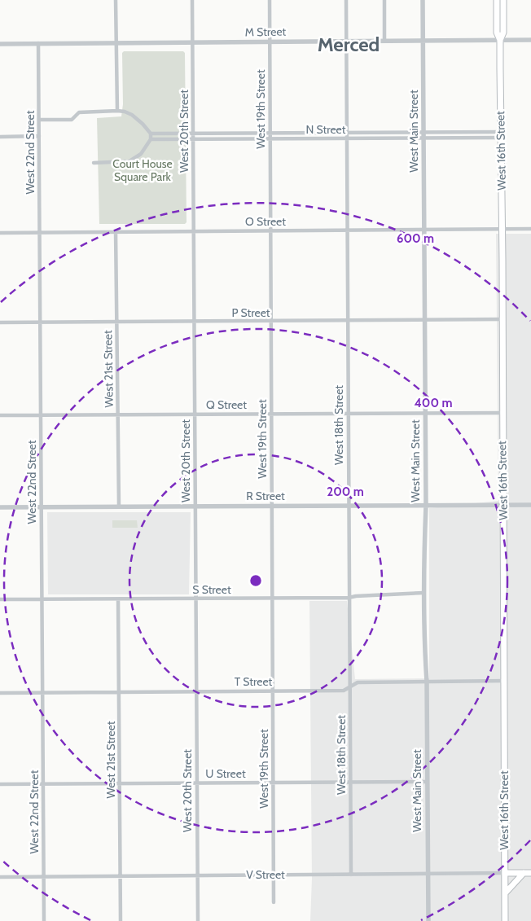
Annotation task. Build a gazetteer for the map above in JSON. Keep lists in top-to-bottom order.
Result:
{
  "streets": {
    "main road": ["West 16th Street", "V Street"],
    "street": [
      "M Street",
      "West 19th Street",
      "N Street",
      "West 20th Street",
      "West Main Street",
      "West 22nd Street",
      "O Street",
      "P Street",
      "West 21st Street",
      "Q Street",
      "West 18th Street",
      "R Street",
      "S Street",
      "T Street",
      "U Street"
    ]
  },
  "crossings": [
    ["M Street", "West 19th Street"],
    ["M Street", "West 20th Street"],
    ["M Street", "West Main Street"],
    ["M Street", "West 16th Street"],
    ["M Street", "West 22nd Street"],
    ["M Street", "West 18th Street"],
    ["West 19th Street", "N Street"],
    ["West 19th Street", "O Street"],
    ["West 19th Street", "P Street"],
    ["West 19th Street", "Q Street"],
    ["West 19th Street", "R Street"],
    ["West 19th Street", "S Street"],
    ["West 19th Street", "T Street"],
    ["West 19th Street", "U Street"],
    ["West 19th Street", "V Street"],
    ["N Street", "West 20th Street"],
    ["N Street", "West Main Street"],
    ["N Street", "West 16th Street"],
    ["N Street", "West 18th Street"],
    ["West 20th Street", "O Street"],
    ["West 20th Street", "P Street"],
    ["West 20th Street", "Q Street"],
    ["West 20th Street", "R Street"],
    ["West 20th Street", "S Street"],
    ["West 20th Street", "T Street"],
    ["West 20th Street", "U Street"],
    ["West 20th Street", "V Street"],
    ["West Main Street", "O Street"],
    ["West Main Street", "P Street"],
    ["West Main Street", "Q Street"],
    ["West Main Street", "R Street"],
    ["West Main Street", "S Street"],
    ["West Main Street", "T Street"],
    ["West Main Street", "U Street"],
    ["West Main Street", "V Street"],
    ["West 16th Street", "O Street"],
    ["West 16th Street", "P Street"],
    ["West 16th Street", "Q Street"],
    ["West 16th Street", "R Street"],
    ["West 16th Street", "T Street"],
    ["West 16th Street", "V Street"],
    ["West 22nd Street", "O Street"],
    ["West 22nd Street", "P Street"],
    ["West 22nd Street", "Q Street"],
    ["West 22nd Street", "R Street"],
    ["West 22nd Street", "S Street"],
    ["West 22nd Street", "T Street"],
    ["West 22nd Street", "U Street"],
    ["West 22nd Street", "V Street"],
    ["O Street", "West 21st Street"],
    ["O Street", "West 18th Street"],
    ["P Street", "West 21st Street"],
    ["P Street", "West 18th Street"],
    ["West 21st Street", "Q Street"],
    ["West 21st Street", "R Street"],
    ["West 21st Street", "S Street"],
    ["West 21st Street", "T Street"],
    ["West 21st Street", "U Street"],
    ["West 21st Street", "V Street"],
    ["Q Street", "West 18th Street"],
    ["West 18th Street", "R Street"],
    ["West 18th Street", "S Street"],
    ["West 18th Street", "T Street"],
    ["West 18th Street", "U Street"],
    ["West 18th Street", "V Street"]
  ],
  "districts": ["Merced"],
  "parks": ["Court House Square Park"],
  "rings": ["600 m", "400 m", "200 m"]
}
